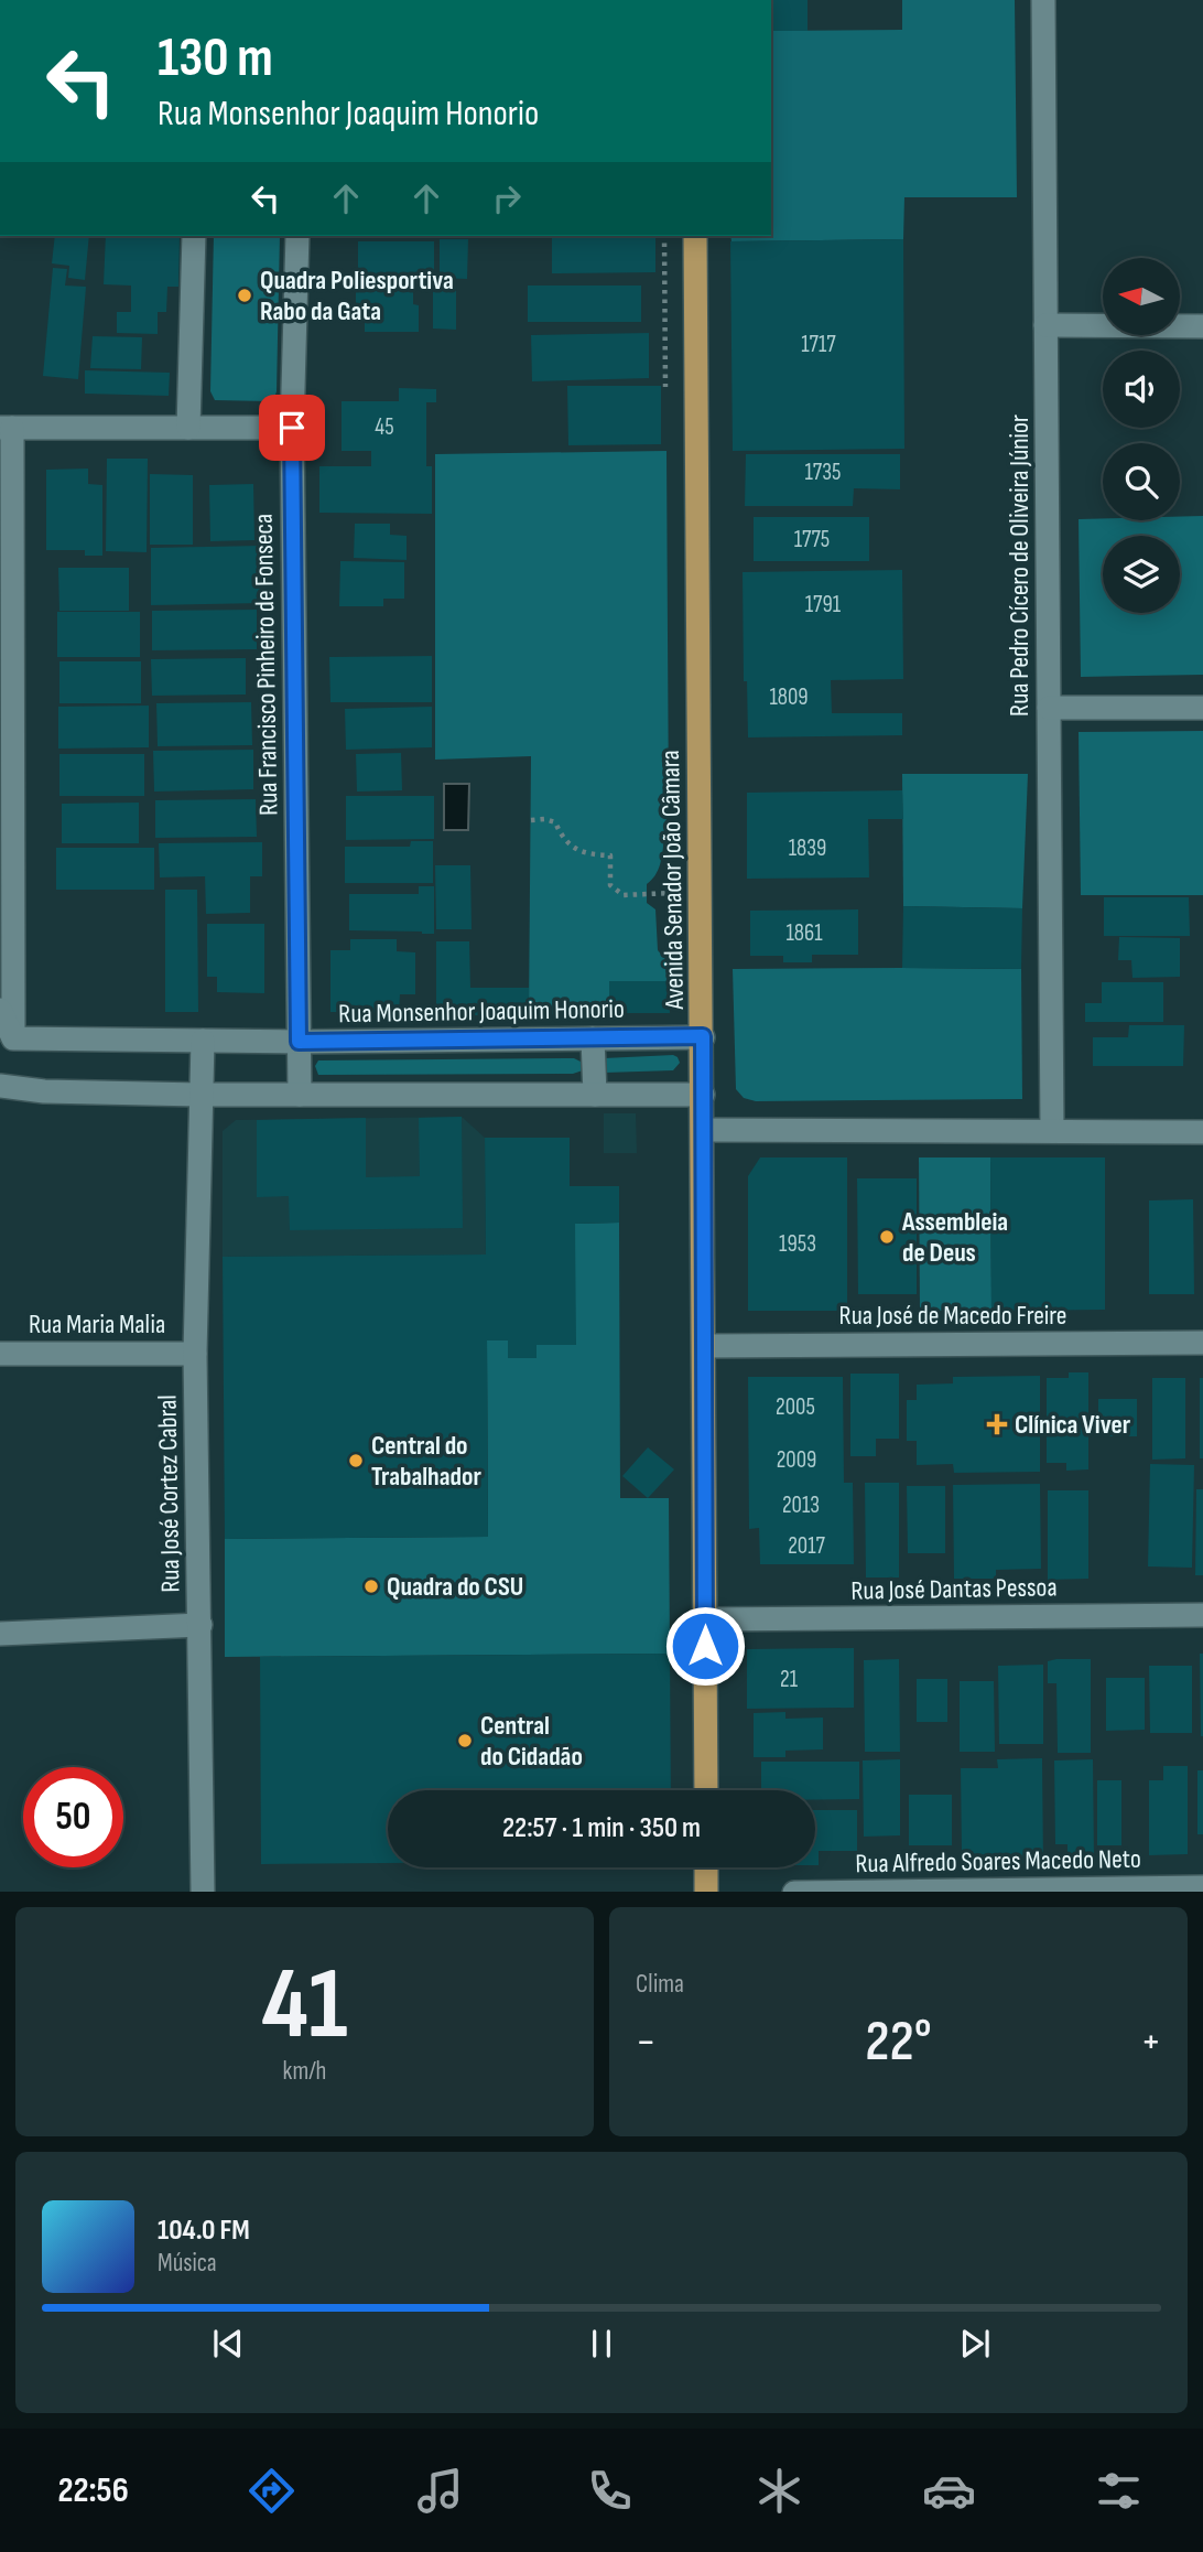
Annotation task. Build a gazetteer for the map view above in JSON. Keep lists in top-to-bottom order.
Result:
{
  "streets": {
    "main road": ["Avenida Senador João Câmara"],
    "street": [
      "Rua Pedro Cícero de Oliveira Júnior",
      "Rua Francisco Pinheiro de Fonseca",
      "Rua Monsenhor Joaquim Honorio",
      "Rua José de Macedo Freire",
      "Rua Maria Malia",
      "Rua José Cortez Cabral",
      "Rua José Dantas Pessoa",
      "Rua Alfredo Soares Macedo Neto"
    ]
  },
  "crossings": [
    ["Rua Francisco Pinheiro de Fonseca", "Rua Monsenhor Joaquim Honorio"],
    ["Avenida Senador João Câmara", "Rua Monsenhor Joaquim Honorio"],
    ["Avenida Senador João Câmara", "Rua José de Macedo Freire"],
    ["Avenida Senador João Câmara", "Rua José Dantas Pessoa"],
    ["Rua Monsenhor Joaquim Honorio", "Rua José Cortez Cabral"],
    ["Rua Maria Malia", "Rua José Cortez Cabral"]
  ],
  "places": {
    "other": [
      "Quadra Poliesportiva Rabo da Gata",
      "Assembleia de Deus",
      "Central do Trabalhador",
      "Quadra do CSU",
      "Central do Cidadão"
    ],
    "health": ["Clínica Viver"]
  },
  "house_numbers": [
    "1717",
    "45",
    "1735",
    "1775",
    "1791",
    "1809",
    "1839",
    "1861",
    "1953",
    "2005",
    "2009",
    "2013",
    "2017",
    "21"
  ],
  "north": "left",
  "page": {
    "turn": ["130 m", "Rua Monsenhor Joaquim Honorio"],
    "limit": "50",
    "trip": "22:57 · 1 min · 350 m",
    "tile": [
      ["41", "km/h"],
      "Clima"
    ],
    "heat": ["−", "22°", "+"],
    "song": ["104.0 FM", "Música"],
    "tabs": "22:56"
  }
}
